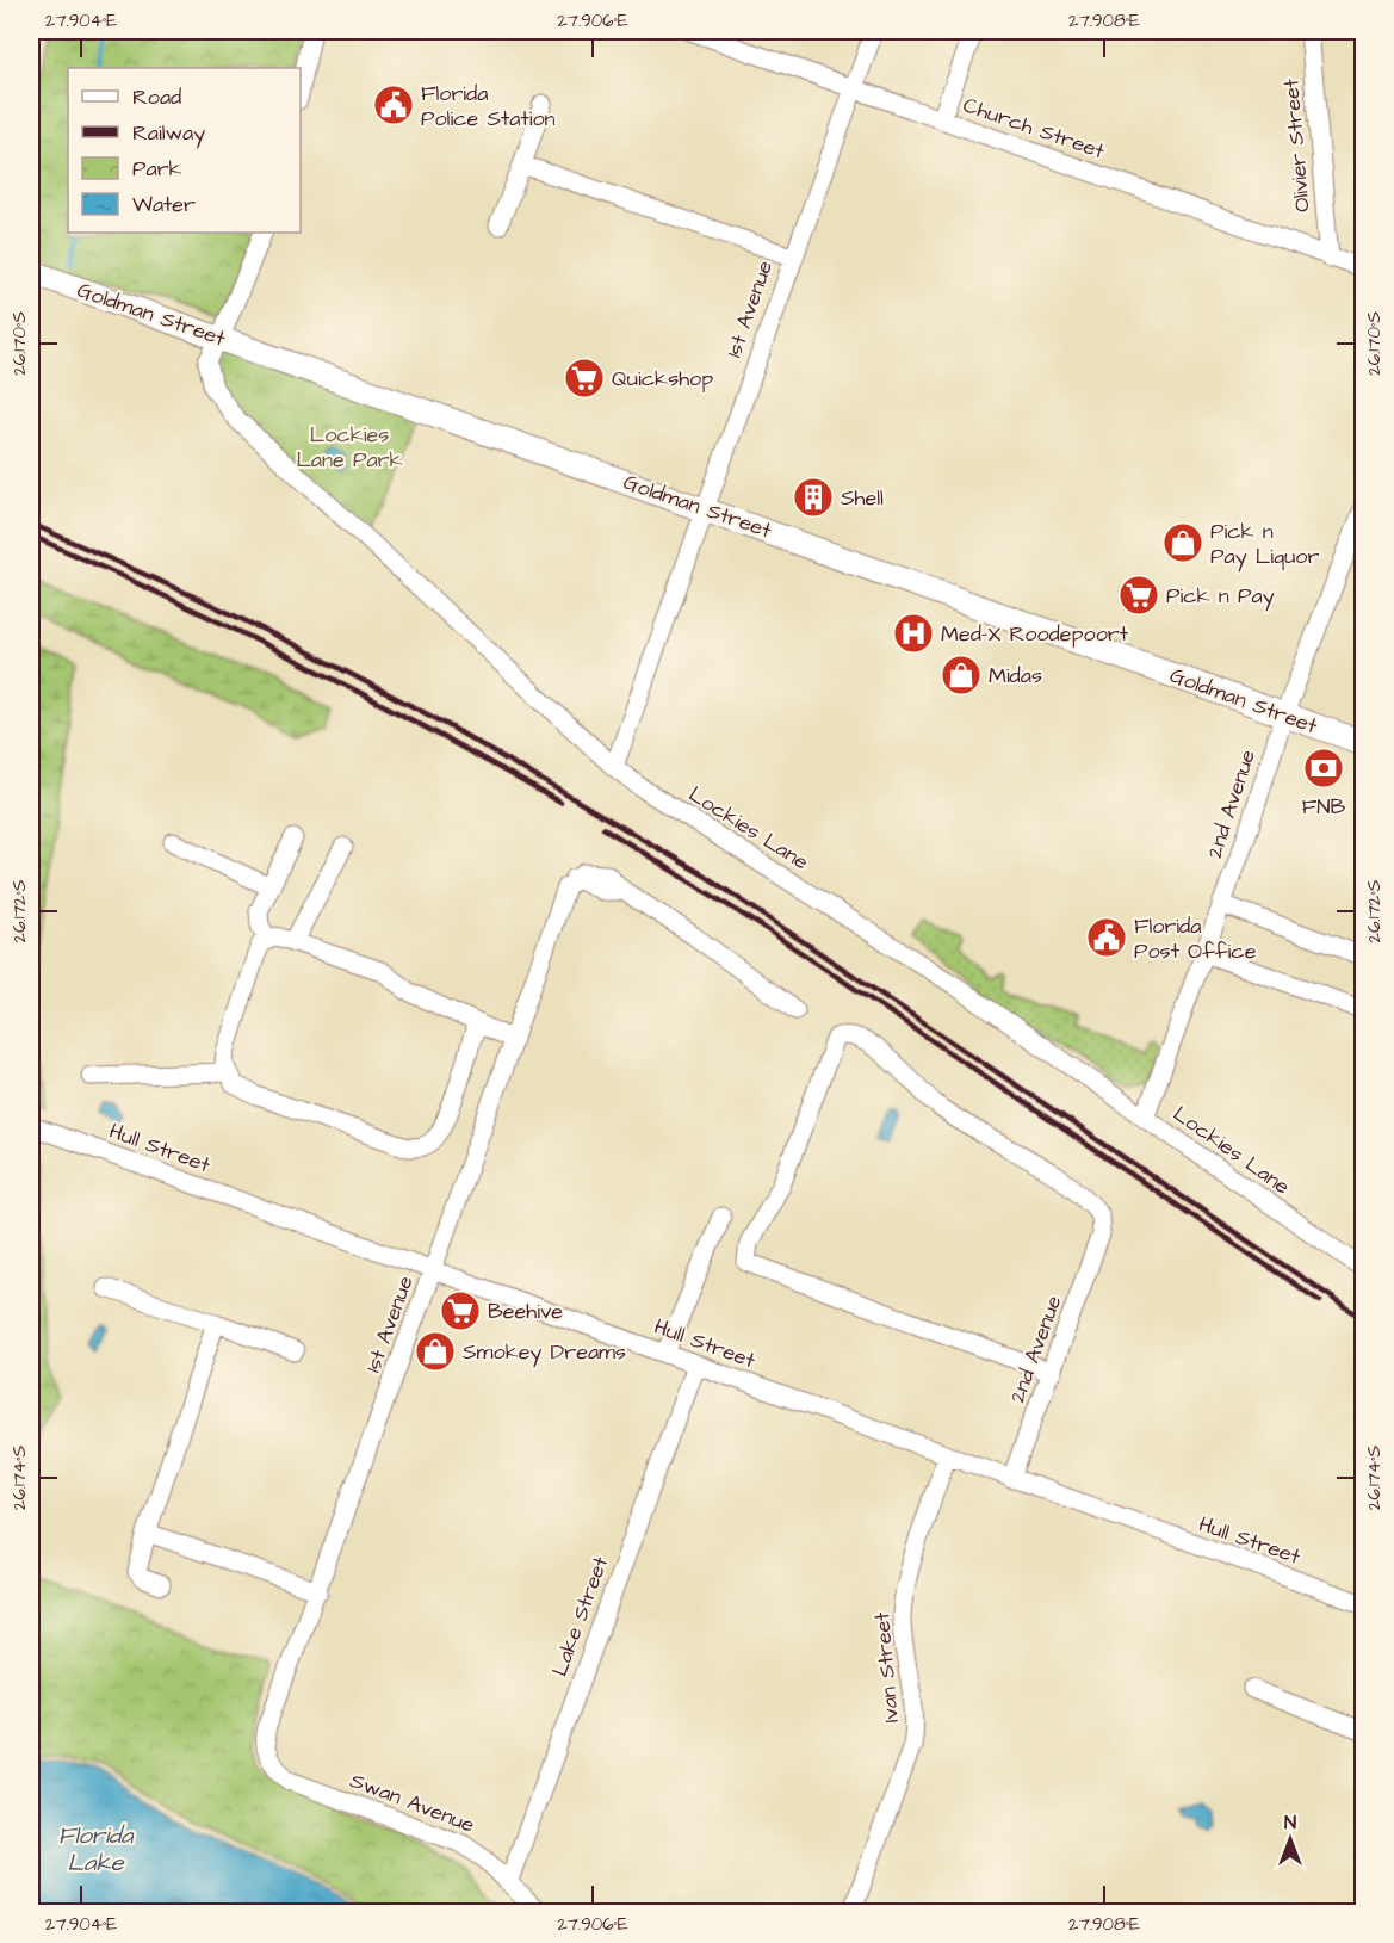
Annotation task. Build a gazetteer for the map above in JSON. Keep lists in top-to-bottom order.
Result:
{
  "streets": {
    "street": [
      "Church Street",
      "Olivier Street",
      "1st Avenue",
      "Goldman Street",
      "2nd Avenue",
      "Lockies Lane",
      "Hull Street",
      "Lake Street",
      "Ivan Street",
      "Swan Avenue"
    ]
  },
  "crossings": [
    ["Church Street", "Olivier Street"],
    ["Church Street", "1st Avenue"],
    ["1st Avenue", "Goldman Street"],
    ["1st Avenue", "Lockies Lane"],
    ["1st Avenue", "Hull Street"],
    ["1st Avenue", "Swan Avenue"],
    ["Goldman Street", "2nd Avenue"],
    ["Goldman Street", "Lockies Lane"],
    ["2nd Avenue", "Lockies Lane"],
    ["2nd Avenue", "Hull Street"],
    ["Hull Street", "Lake Street"],
    ["Hull Street", "Ivan Street"],
    ["Lake Street", "Swan Avenue"]
  ],
  "water": ["Florida Lake"],
  "parks": ["Lockies Lane Park"],
  "places": {
    "public building": ["Florida Police Station", "Florida Post Office"],
    "supermarket": ["Quickshop", "Pick n Pay", "Beehive"],
    "building": ["Shell"],
    "shop": ["Pick n Pay Liquor", "Midas", "Smokey Dreams"],
    "hospital": ["Med-X Roodepoort"],
    "bank": ["FNB"]
  },
  "legend": [
    "Road",
    "Railway",
    "Park",
    "Water"
  ],
  "north": "top",
  "coordinates": [
    "27.904°E",
    "27.906°E",
    "27.908°E",
    "26.170°S",
    "26.172°S",
    "26.174°S"
  ]
}
